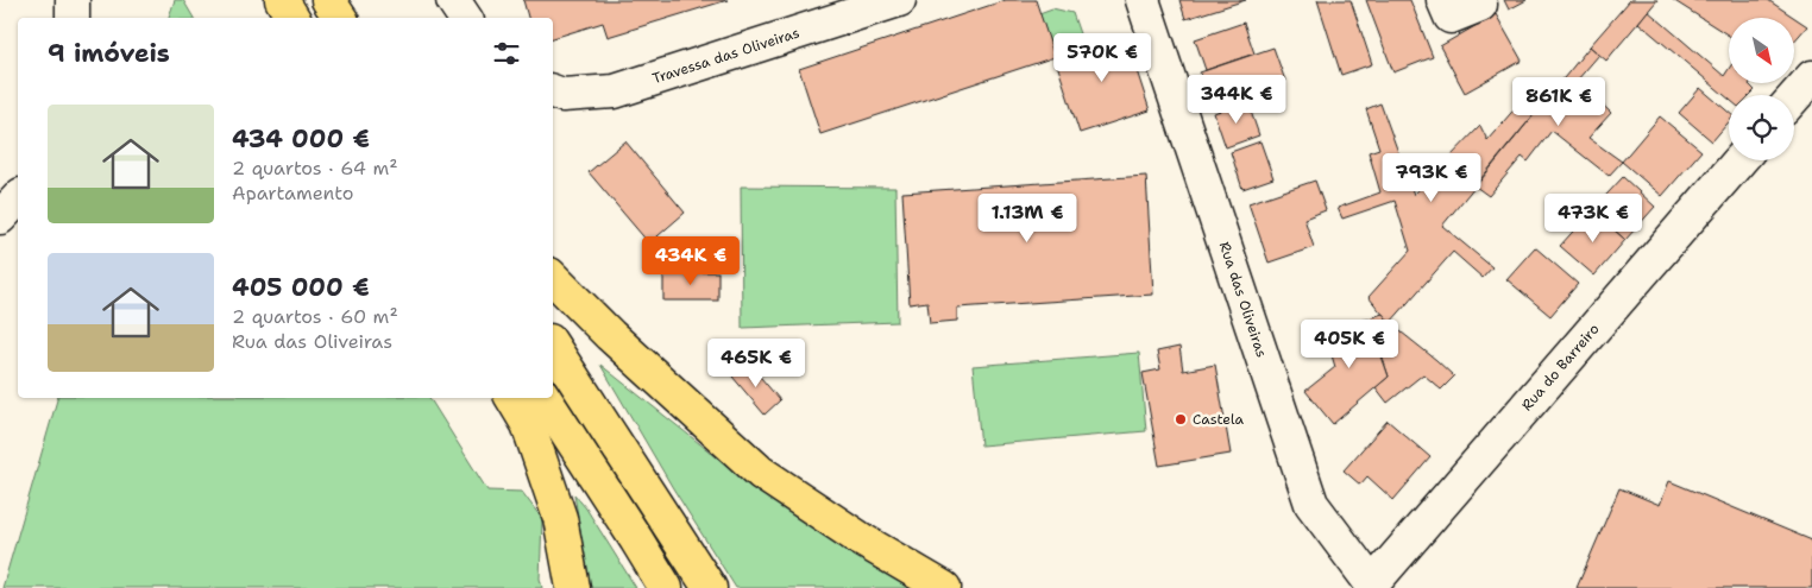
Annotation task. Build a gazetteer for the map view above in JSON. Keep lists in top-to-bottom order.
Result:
{
  "streets": {
    "street": ["Travessa das Oliveiras", "Rua das Oliveiras", "Rua do Barreiro"]
  },
  "crossings": [
    ["Rua das Oliveiras", "Rua do Barreiro"]
  ],
  "places": ["Castela"],
  "north": "bottom right",
  "page": {
    "heading": "9 imóveis",
    "price": [
      "570K €",
      "344K €",
      "861K €",
      "793K €",
      "1.13M €",
      "473K €",
      "434K €",
      "405K €",
      "465K €"
    ],
    "list": [
      {
        "name": "434 000 €",
        "note": "2 quartos · 64 m² · Apartamento"
      },
      {
        "name": "405 000 €",
        "note": "2 quartos · 60 m² · Rua das Oliveiras"
      }
    ]
  }
}
